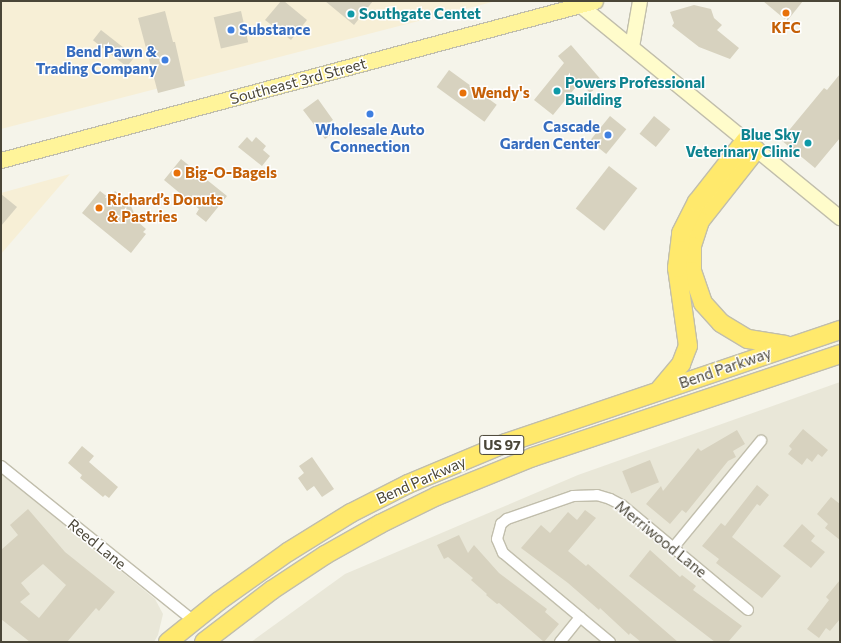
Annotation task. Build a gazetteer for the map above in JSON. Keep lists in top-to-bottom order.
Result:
{
  "streets": {
    "highway": ["Bend Parkway", "US 97"],
    "main road": ["Southeast 3rd Street"],
    "street": ["Merriwood Lane", "Reed Lane"]
  },
  "crossings": [
    ["Bend Parkway", "Reed Lane"]
  ],
  "places": [
    "KFC",
    "Southgate Centet",
    "Substance",
    "Bend Pawn & Trading Company",
    "Powers Professional Building",
    "Wendy's",
    "Wholesale Auto Connection",
    "Cascade Garden Center",
    "Blue Sky Veterinary Clinic",
    "Big-O-Bagels",
    "Richard’s Donuts & Pastries"
  ]
}
